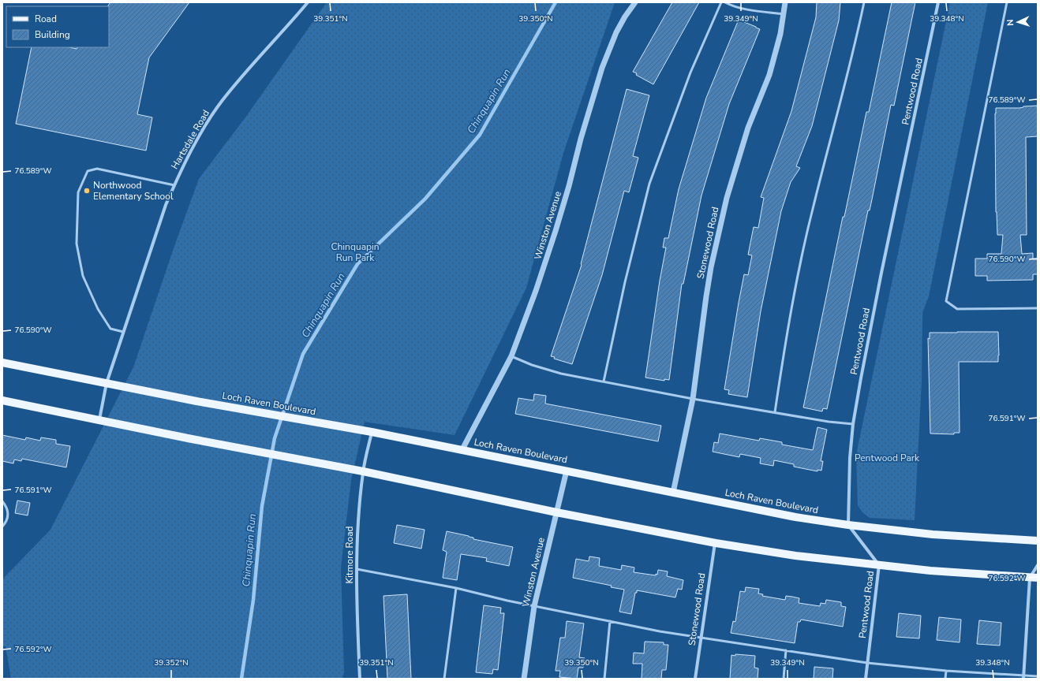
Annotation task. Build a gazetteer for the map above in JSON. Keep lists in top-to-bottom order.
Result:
{
  "streets": {
    "main road": ["Loch Raven Boulevard"],
    "street": [
      "Pentwood Road",
      "Hartsdale Road",
      "Winston Avenue",
      "Stonewood Road",
      "Kitmore Road"
    ]
  },
  "crossings": [
    ["Pentwood Road", "Loch Raven Boulevard"],
    ["Hartsdale Road", "Loch Raven Boulevard"],
    ["Winston Avenue", "Loch Raven Boulevard"],
    ["Stonewood Road", "Loch Raven Boulevard"],
    ["Loch Raven Boulevard", "Kitmore Road"]
  ],
  "water": ["Chinquapin Run"],
  "parks": ["Chinquapin Run Park", "Pentwood Park"],
  "places": ["Northwood Elementary School"],
  "legend": ["Road", "Building"],
  "north": "left",
  "coordinates": [
    "39.351°N",
    "39.350°N",
    "39.349°N",
    "39.348°N",
    "76.589°W",
    "76.590°W",
    "76.591°W",
    "76.592°W",
    "39.352°N"
  ]
}
